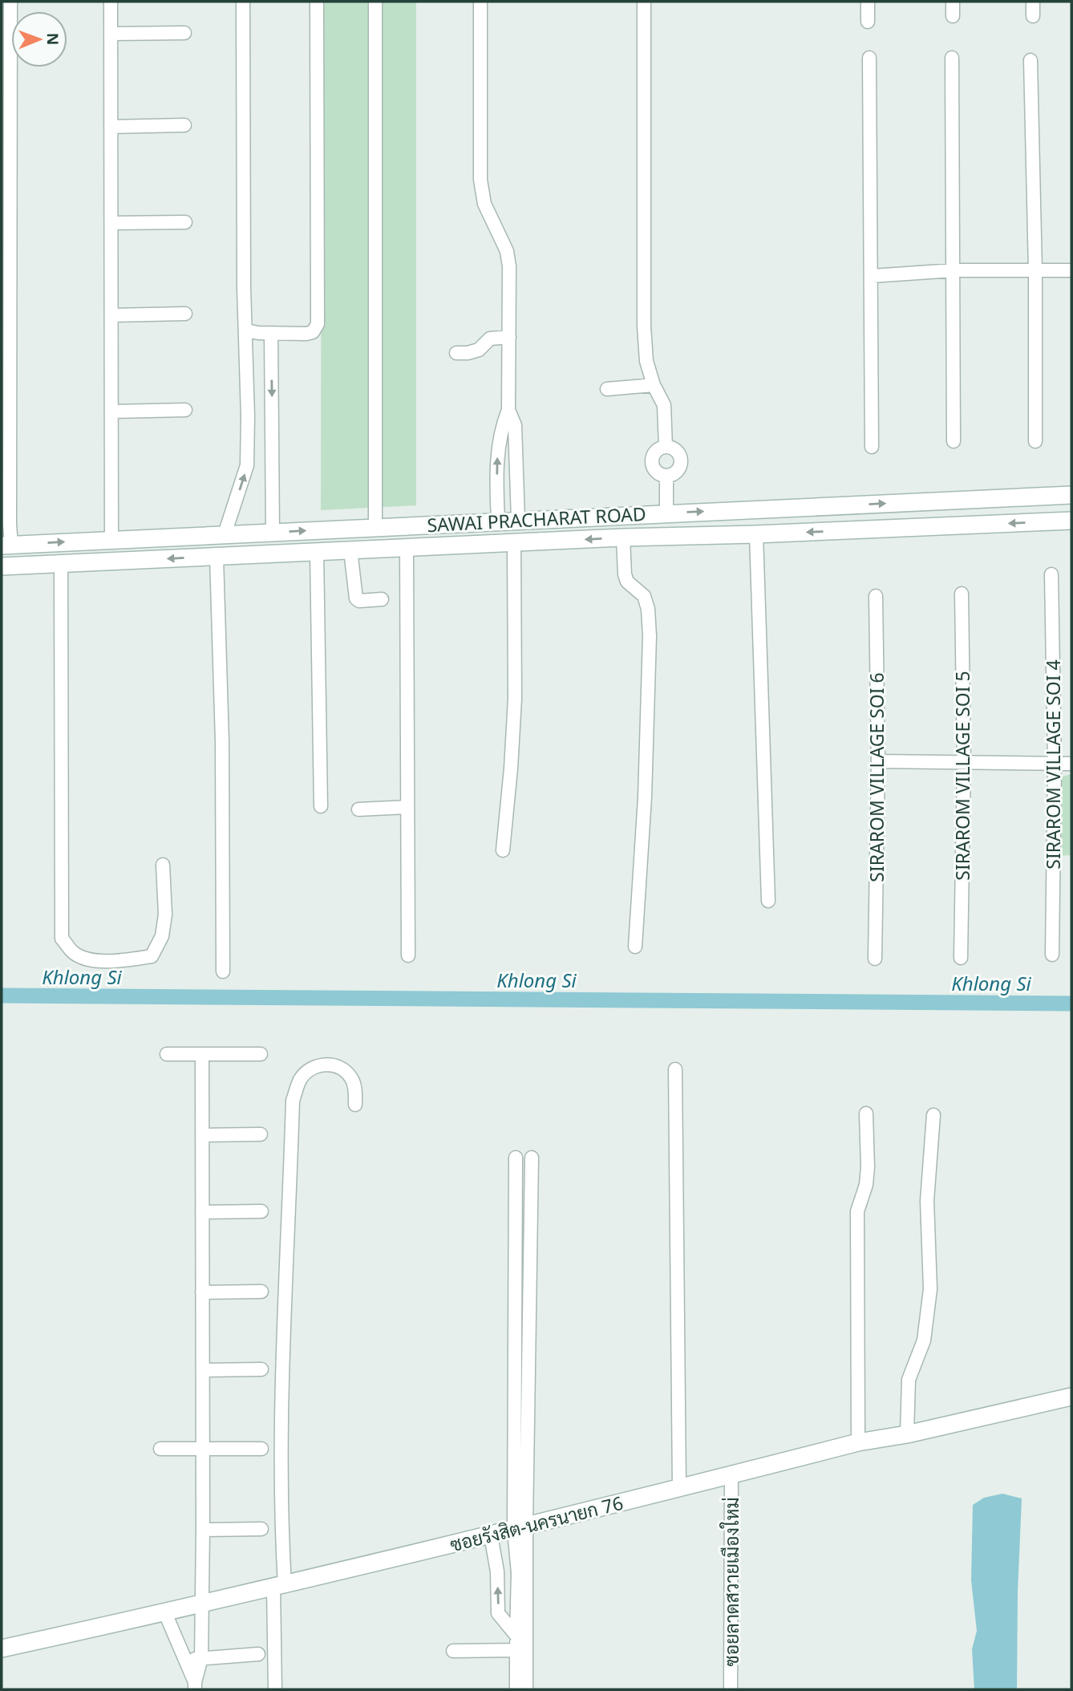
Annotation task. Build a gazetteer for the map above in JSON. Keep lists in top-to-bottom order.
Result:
{
  "streets": {
    "main road": ["SAWAI PRACHARAT ROAD", "ซอยรังสิต-นครนายก 76"],
    "street": [
      "SIRAROM VILLAGE SOI 4",
      "SIRAROM VILLAGE SOI 5",
      "SIRAROM VILLAGE SOI 6",
      "ซอยลาดสวายเมืองใหม่"
    ]
  },
  "crossings": [
    ["ซอยรังสิต-นครนายก 76", "ซอยลาดสวายเมืองใหม่"]
  ],
  "water": ["Khlong Si"],
  "north": "right"
}
